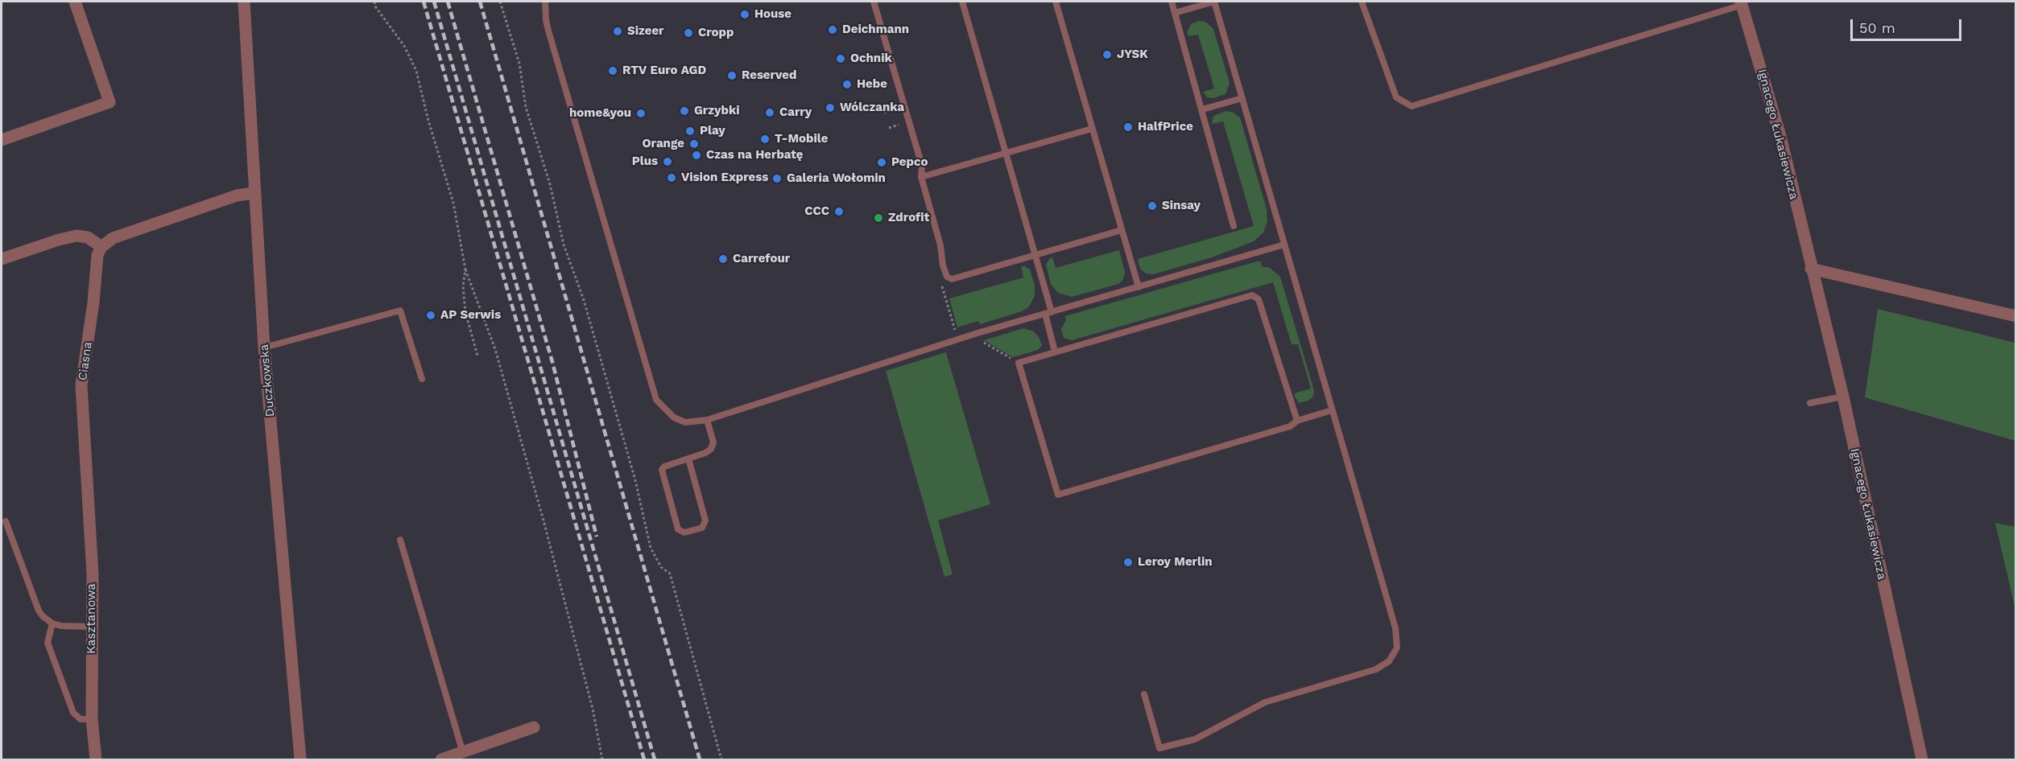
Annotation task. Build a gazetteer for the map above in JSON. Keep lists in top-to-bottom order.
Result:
{
  "streets": {
    "street": [
      "Ignacego Łukasiewicza",
      "Ciasna",
      "Duczkowska",
      "Kasztanowa"
    ]
  },
  "crossings": [
    ["Ciasna", "Kasztanowa"]
  ],
  "places": [
    "House",
    "Deichmann",
    "Sizeer",
    "Cropp",
    "JYSK",
    "Ochnik",
    "RTV Euro AGD",
    "Reserved",
    "Hebe",
    "Wólczanka",
    "Grzybki",
    "Carry",
    "home&you",
    "HalfPrice",
    "Play",
    "T-Mobile",
    "Orange",
    "Czas na Herbatę",
    "Plus",
    "Pepco",
    "Vision Express",
    "Galeria Wołomin",
    "Sinsay",
    "CCC",
    "Zdrofit",
    "Carrefour",
    "AP Serwis",
    "Leroy Merlin"
  ],
  "scale_bar": "50 m"
}
